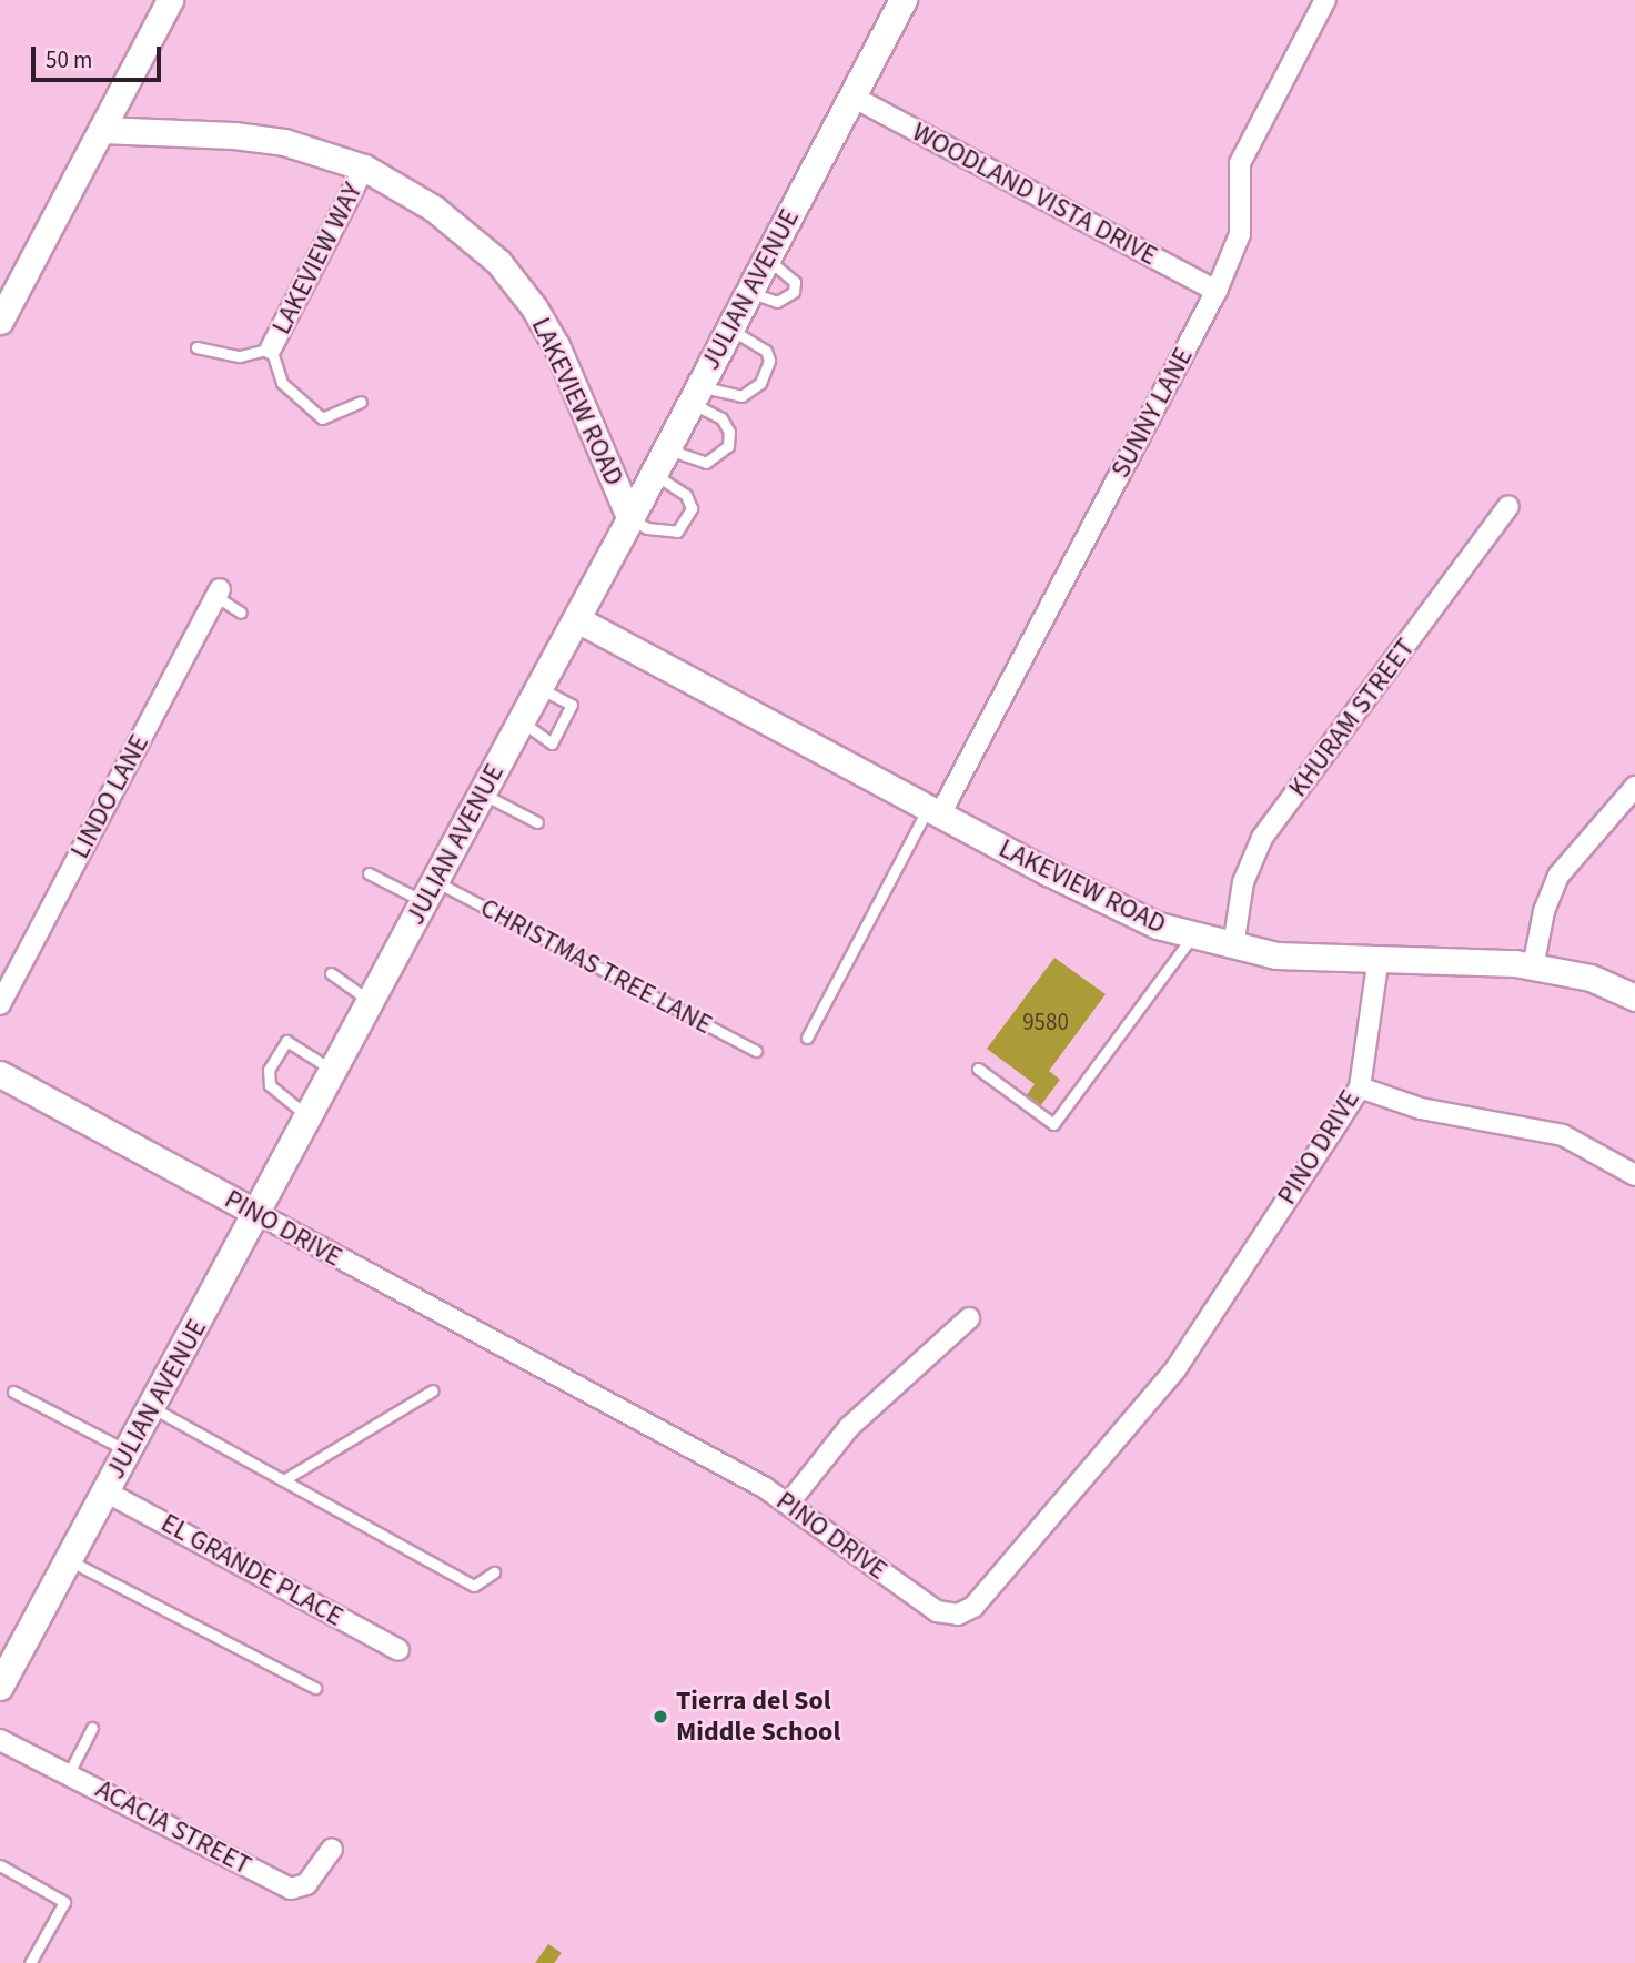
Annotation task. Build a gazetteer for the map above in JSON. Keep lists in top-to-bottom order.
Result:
{
  "streets": {
    "main road": ["JULIAN AVENUE"],
    "street": [
      "WOODLAND VISTA DRIVE",
      "LAKEVIEW WAY",
      "LAKEVIEW ROAD",
      "SUNNY LANE",
      "KHURAM STREET",
      "LINDO LANE",
      "PINO DRIVE",
      "EL GRANDE PLACE",
      "ACACIA STREET"
    ],
    "lane": ["CHRISTMAS TREE LANE"]
  },
  "crossings": [
    ["WOODLAND VISTA DRIVE", "JULIAN AVENUE"],
    ["WOODLAND VISTA DRIVE", "SUNNY LANE"],
    ["LAKEVIEW WAY", "LAKEVIEW ROAD"],
    ["JULIAN AVENUE", "LAKEVIEW ROAD"],
    ["JULIAN AVENUE", "CHRISTMAS TREE LANE"],
    ["JULIAN AVENUE", "PINO DRIVE"],
    ["JULIAN AVENUE", "EL GRANDE PLACE"],
    ["LAKEVIEW ROAD", "SUNNY LANE"],
    ["LAKEVIEW ROAD", "KHURAM STREET"],
    ["LAKEVIEW ROAD", "PINO DRIVE"]
  ],
  "places": ["Tierra del Sol Middle School"],
  "house_numbers": ["9580"],
  "scale_bar": "50 m"
}
